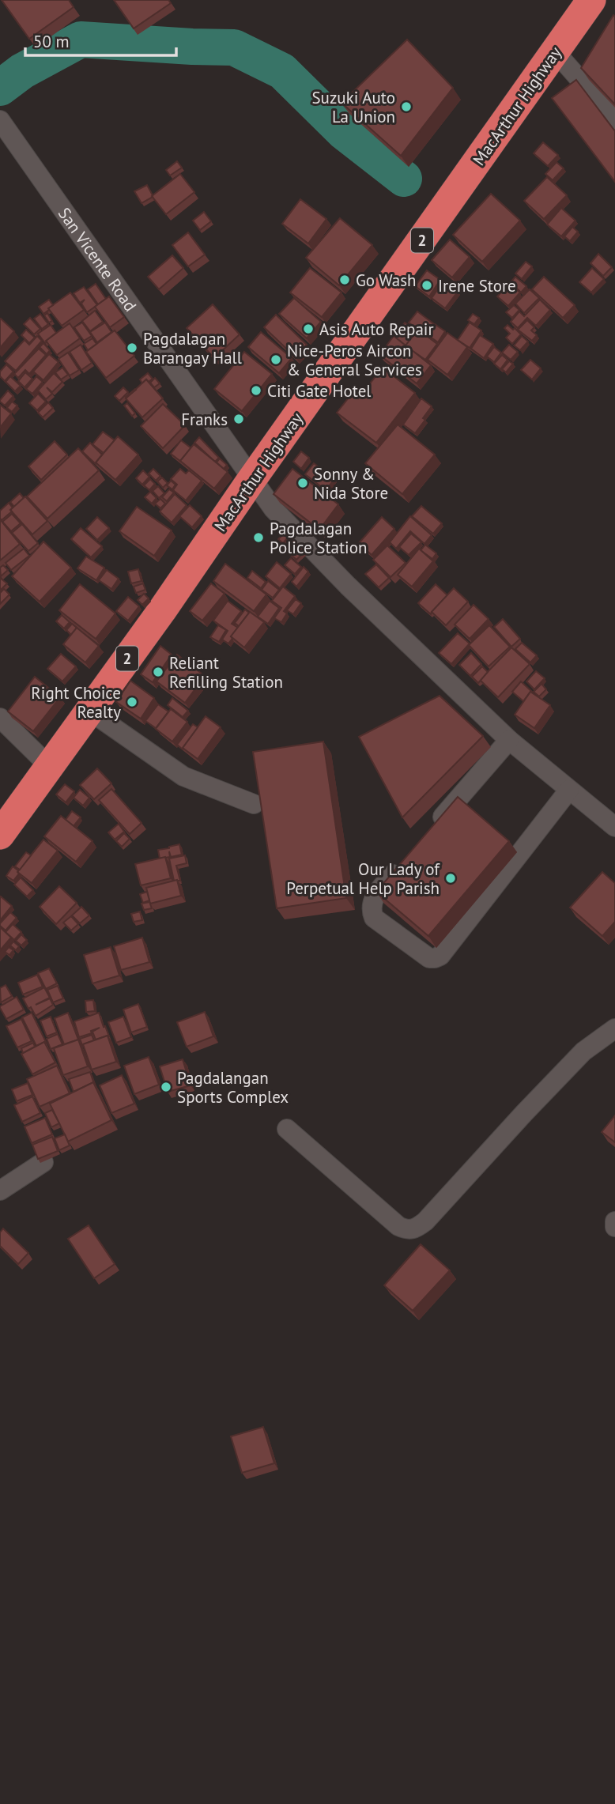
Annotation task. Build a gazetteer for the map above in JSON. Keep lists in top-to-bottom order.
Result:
{
  "streets": {
    "highway": ["MacArthur Highway", "2"],
    "street": ["San Vicente Road"]
  },
  "crossings": [
    ["MacArthur Highway", "San Vicente Road"]
  ],
  "places": [
    "Suzuki Auto La Union",
    "Go Wash",
    "Irene Store",
    "Asis Auto Repair",
    "Pagdalagan Barangay Hall",
    "Nice-Peros Aircon & General Services",
    "Citi Gate Hotel",
    "Franks",
    "Sonny & Nida Store",
    "Pagdalagan Police Station",
    "Reliant Refilling Station",
    "Right Choice Realty",
    "Our Lady of Perpetual Help Parish",
    "Pagdalangan Sports Complex"
  ],
  "scale_bar": "50 m"
}
